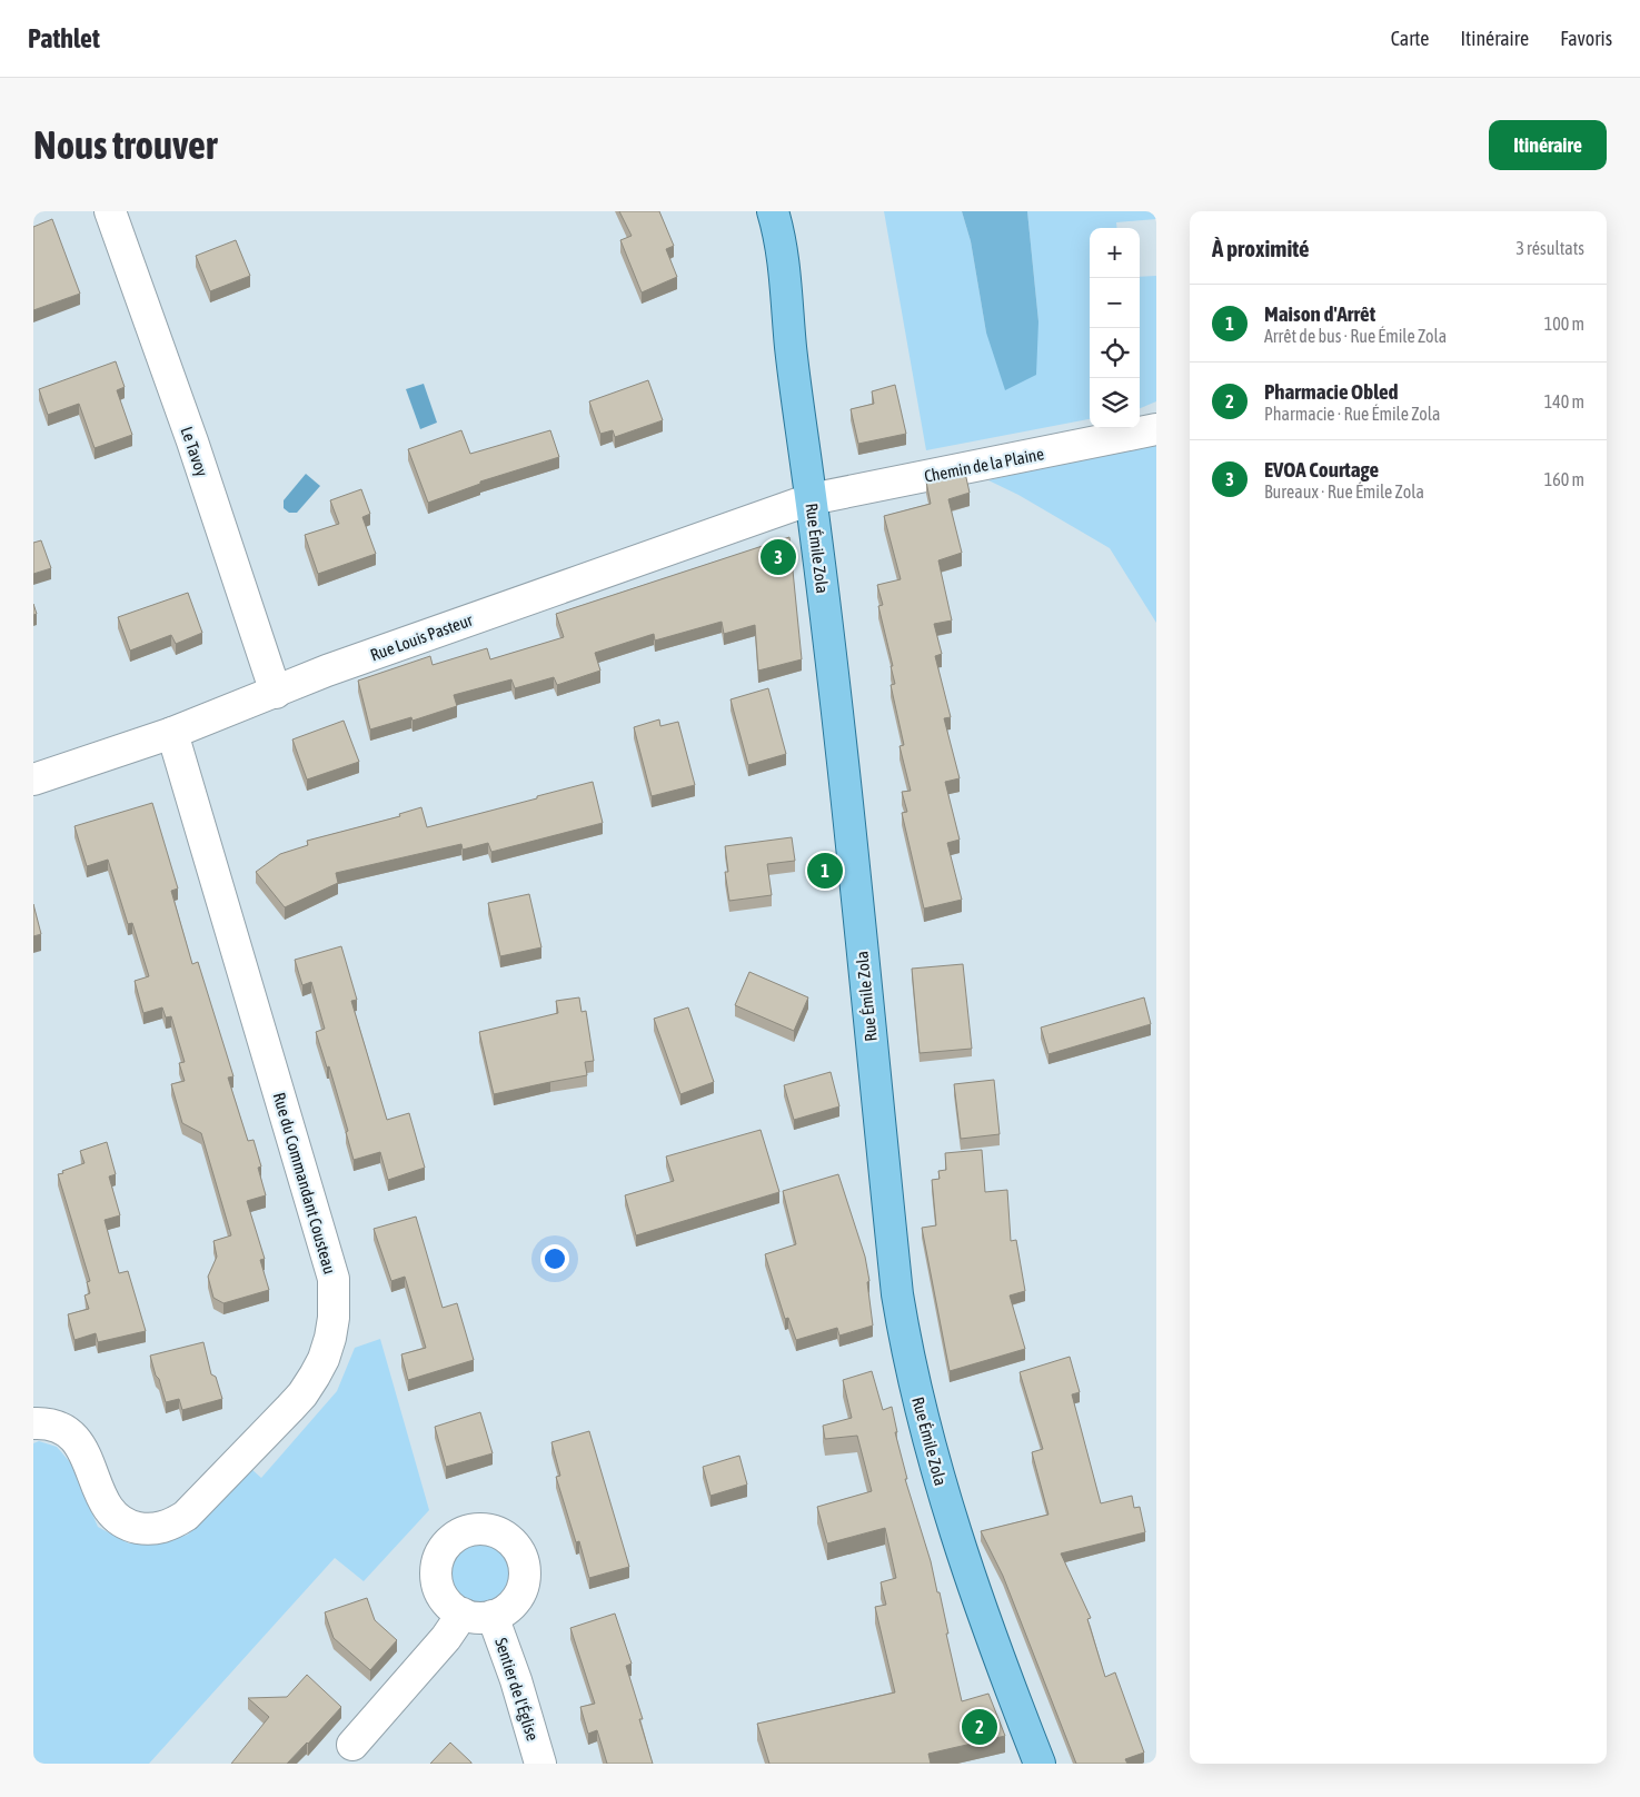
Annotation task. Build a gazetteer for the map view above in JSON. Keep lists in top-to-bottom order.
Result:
{
  "streets": {
    "main road": ["Rue Émile Zola"],
    "street": [
      "Le Tavoy",
      "Chemin de la Plaine",
      "Rue Louis Pasteur",
      "Rue du Commandant Cousteau",
      "Sentier de l'Église"
    ]
  },
  "crossings": [
    ["Le Tavoy", "Rue Louis Pasteur"],
    ["Chemin de la Plaine", "Rue Émile Zola"],
    ["Chemin de la Plaine", "Rue Louis Pasteur"],
    ["Rue Émile Zola", "Rue Louis Pasteur"],
    ["Rue Louis Pasteur", "Rue du Commandant Cousteau"]
  ],
  "page": {
    "header": "Pathlet",
    "nav": ["Carte", "Itinéraire", "Favoris"],
    "buttons": "Itinéraire",
    "title": "Nous trouver",
    "heading": ["À proximité", "3 résultats"],
    "map_buttons": ["+", "−"],
    "list": [
      {
        "mark": "1",
        "name": "Maison d'Arrêt",
        "note": "Arrêt de bus · Rue Émile Zola",
        "value": "100 m"
      },
      {
        "mark": "2",
        "name": "Pharmacie Obled",
        "note": "Pharmacie · Rue Émile Zola",
        "value": "140 m"
      },
      {
        "mark": "3",
        "name": "EVOA Courtage",
        "note": "Bureaux · Rue Émile Zola",
        "value": "160 m"
      }
    ],
    "pins": ["3", "1", "2"]
  }
}
